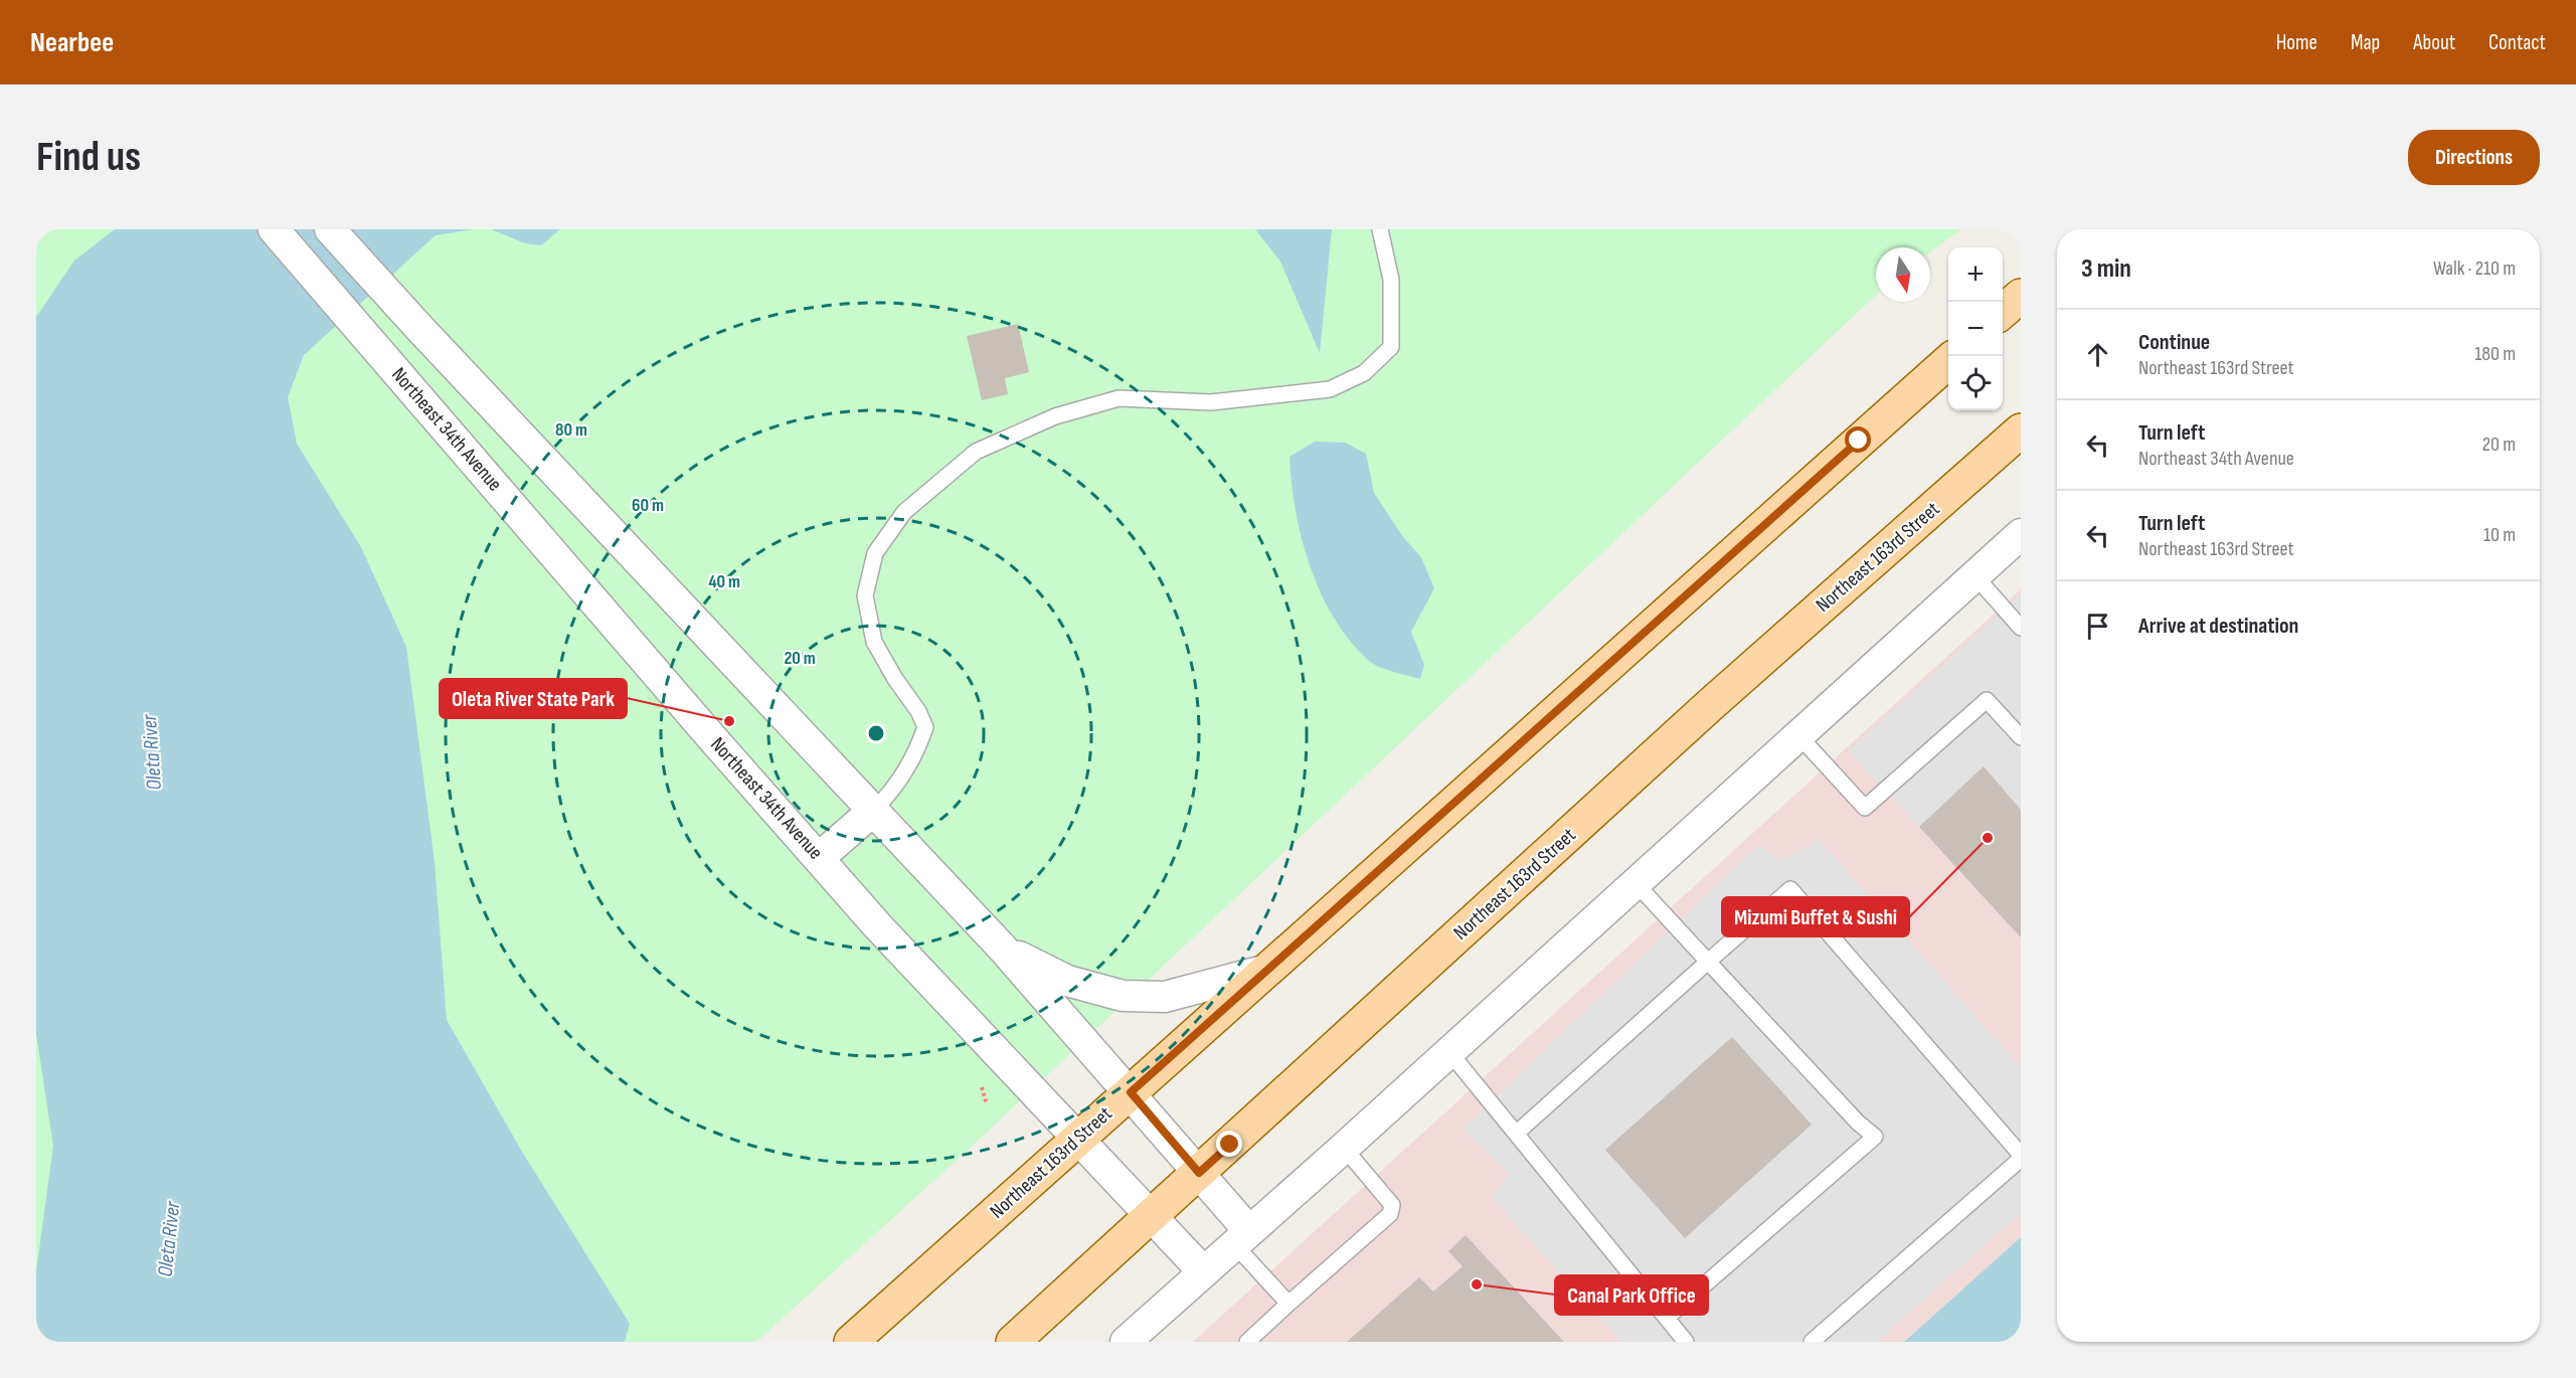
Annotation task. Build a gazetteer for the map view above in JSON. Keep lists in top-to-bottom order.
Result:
{
  "streets": {
    "main road": ["Northeast 163rd Street"],
    "street": ["Northeast 34th Avenue"]
  },
  "crossings": [
    ["Northeast 34th Avenue", "Northeast 163rd Street"]
  ],
  "water": ["Oleta River"],
  "places": ["Oleta River State Park", "Mizumi Buffet & Sushi", "Canal Park Office"],
  "north": "bottom",
  "page": {
    "header": "Nearbee",
    "nav": [
      "Home",
      "Map",
      "About",
      "Contact"
    ],
    "buttons": "Directions",
    "title": "Find us",
    "heading": ["3 min", "Walk · 210 m"],
    "map_buttons": ["+", "−"],
    "list": [
      ["Continue", "Northeast 163rd Street", "180 m"],
      ["Turn left", "Northeast 34th Avenue", "20 m"],
      ["Turn left", "Northeast 163rd Street", "10 m"],
      "Arrive at destination"
    ]
  },
  "rings": [
    "80 m",
    "60 m",
    "40 m",
    "20 m"
  ]
}
